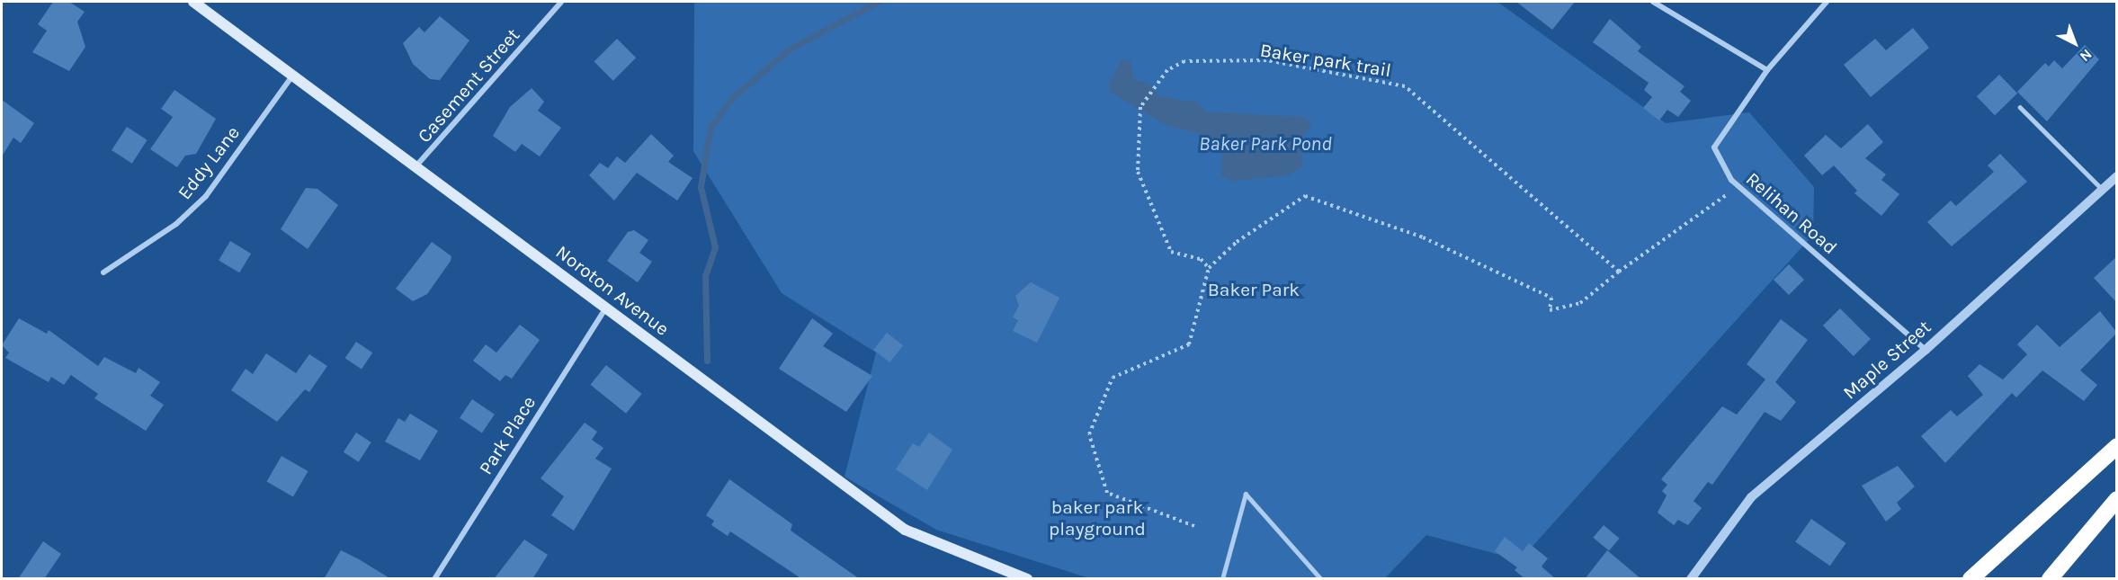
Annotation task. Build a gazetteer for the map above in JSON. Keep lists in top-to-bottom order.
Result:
{
  "streets": {
    "main road": ["Noroton Avenue"],
    "street": [
      "Casement Street",
      "Eddy Lane",
      "Relihan Road",
      "Maple Street",
      "Park Place"
    ],
    "path": ["Baker park trail"]
  },
  "crossings": [
    ["Casement Street", "Noroton Avenue"],
    ["Eddy Lane", "Noroton Avenue"],
    ["Relihan Road", "Maple Street"],
    ["Noroton Avenue", "Park Place"]
  ],
  "water": ["Baker Park Pond"],
  "parks": ["Baker Park", "baker park playground"],
  "north": "bottom right"
}
